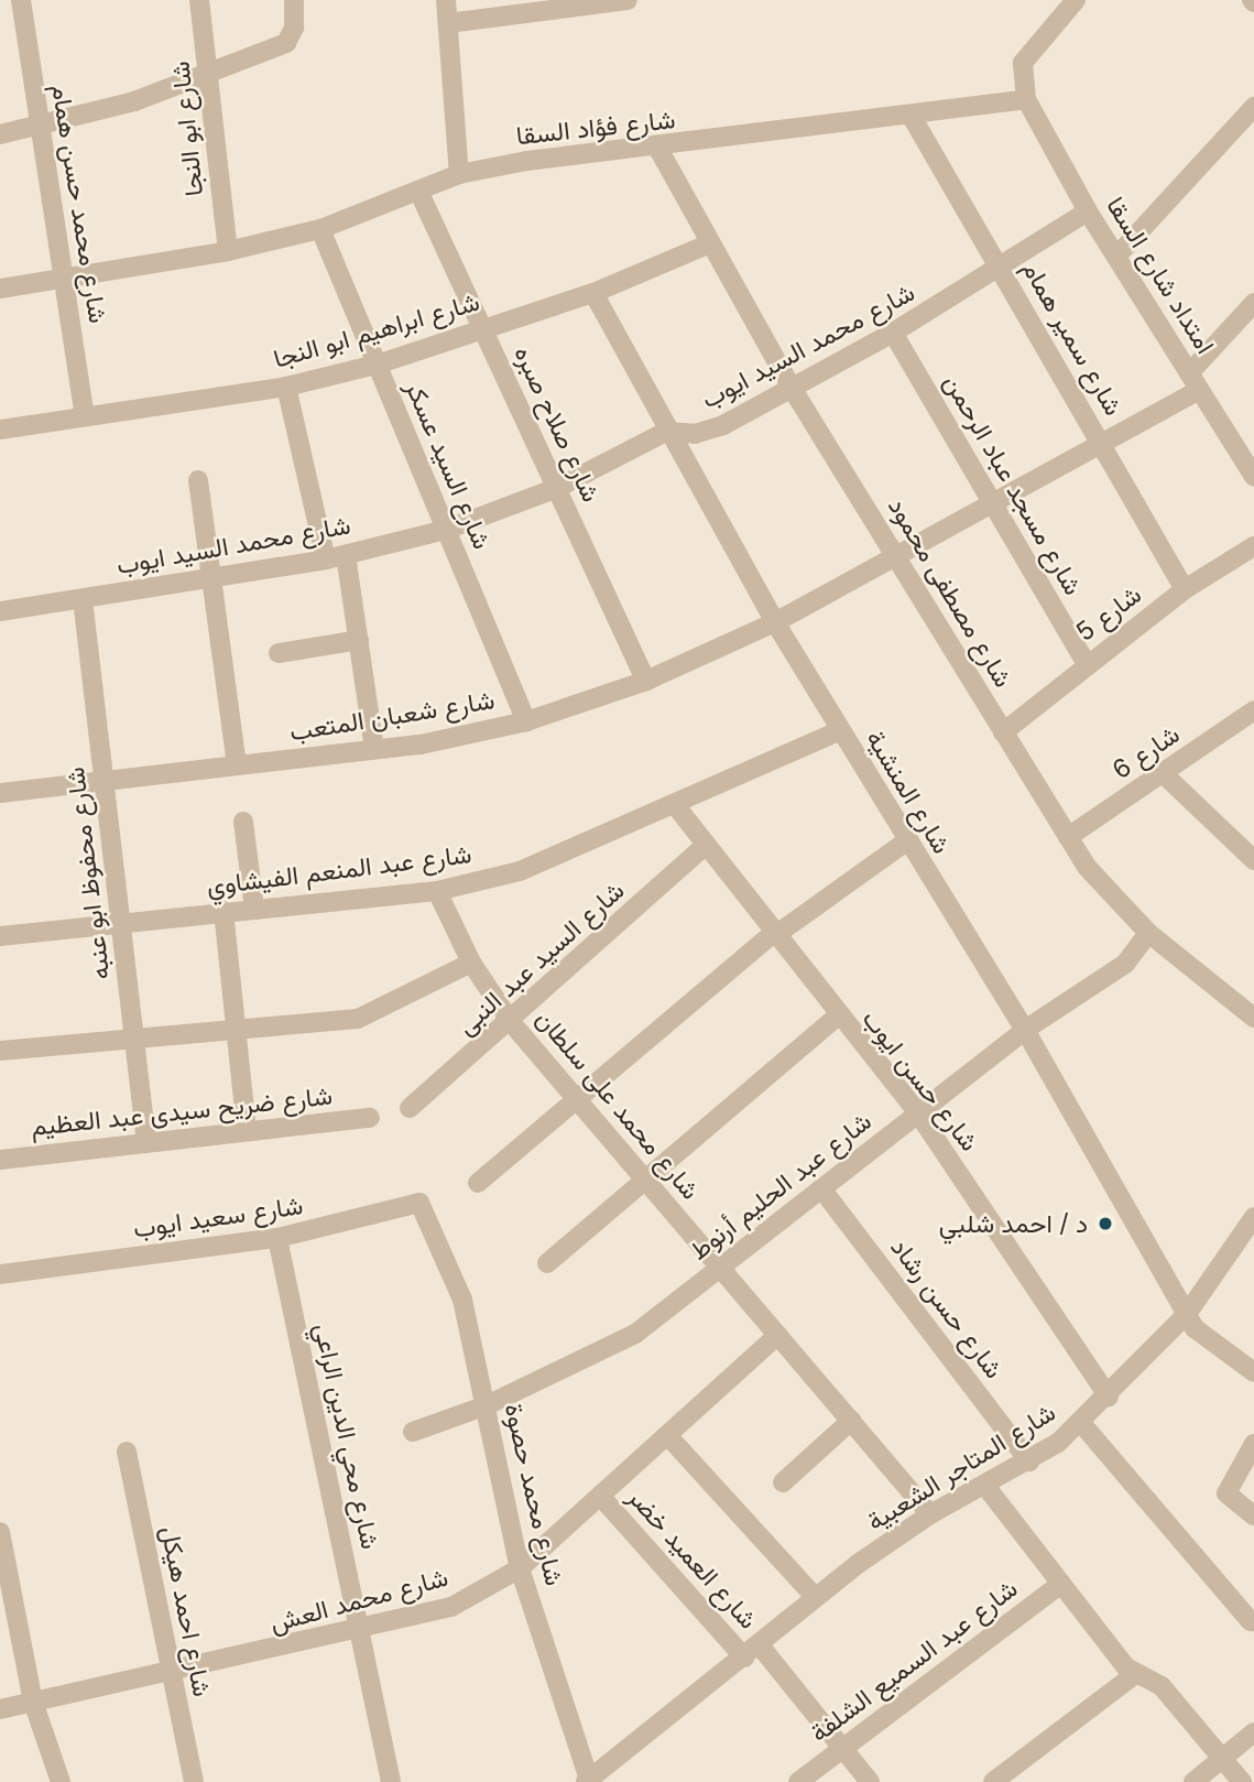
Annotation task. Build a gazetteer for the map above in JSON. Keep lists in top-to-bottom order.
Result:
{
  "streets": {
    "street": [
      "شارع فؤاد السقا",
      "شارع ابو النجا",
      "شارع محمد حسن همام",
      "امتداد شارع السقا",
      "شارع ابراهيم ابو النجا",
      "شارع سمير همام",
      "شارع محمد السيد ايوب",
      "شارع صلاح صبره",
      "شارع السيد عسكر",
      "شارع مسجد عباد الرحمن",
      "شارع مصطفى محمود",
      "شارع 5",
      "شارع شعبان المتعب",
      "شارع 6",
      "شارع المنشية",
      "شارع عبد المنعم الفيشاوي",
      "شارع محفوظ ابو عنبه",
      "شارع السيد عبد النبى",
      "شارع حسن ايوب",
      "شارع محمد على سلطان",
      "شارع ضريح سيدى عبد العظيم",
      "شارع عبد الحليم أرنوط",
      "شارع سعيد ايوب",
      "شارع حسن رشاد",
      "شارع محي الدين الراعي",
      "شارع المتاجر الشعبية",
      "شارع محمد حصوة",
      "شارع العميد خضر",
      "شارع محمد العش",
      "شارع احمد هيكل",
      "شارع عبد السميع الشلفة"
    ]
  },
  "crossings": [
    ["شارع فؤاد السقا", "شارع ابو النجا"],
    ["شارع فؤاد السقا", "شارع محمد حسن همام"],
    ["شارع فؤاد السقا", "امتداد شارع السقا"],
    ["شارع فؤاد السقا", "شارع سمير همام"],
    ["شارع فؤاد السقا", "شارع صلاح صبره"],
    ["شارع فؤاد السقا", "شارع السيد عسكر"],
    ["شارع فؤاد السقا", "شارع مصطفى محمود"],
    ["شارع محمد حسن همام", "شارع ابراهيم ابو النجا"],
    ["امتداد شارع السقا", "شارع محمد السيد ايوب"],
    ["امتداد شارع السقا", "شارع شعبان المتعب"],
    ["شارع ابراهيم ابو النجا", "شارع صلاح صبره"],
    ["شارع ابراهيم ابو النجا", "شارع السيد عسكر"],
    ["شارع ابراهيم ابو النجا", "شارع مصطفى محمود"],
    ["شارع ابراهيم ابو النجا", "شارع المنشية"],
    ["شارع سمير همام", "شارع محمد السيد ايوب"],
    ["شارع سمير همام", "شارع 5"],
    ["شارع سمير همام", "شارع شعبان المتعب"],
    ["شارع محمد السيد ايوب", "شارع صلاح صبره"],
    ["شارع محمد السيد ايوب", "شارع السيد عسكر"],
    ["شارع محمد السيد ايوب", "شارع مسجد عباد الرحمن"],
    ["شارع محمد السيد ايوب", "شارع مصطفى محمود"],
    ["شارع محمد السيد ايوب", "شارع المنشية"],
    ["شارع محمد السيد ايوب", "شارع محفوظ ابو عنبه"],
    ["شارع صلاح صبره", "شارع شعبان المتعب"],
    ["شارع السيد عسكر", "شارع شعبان المتعب"],
    ["شارع مسجد عباد الرحمن", "شارع 5"],
    ["شارع مسجد عباد الرحمن", "شارع شعبان المتعب"],
    ["شارع مصطفى محمود", "شارع 5"],
    ["شارع مصطفى محمود", "شارع شعبان المتعب"],
    ["شارع مصطفى محمود", "شارع 6"],
    ["شارع مصطفى محمود", "شارع عبد الحليم أرنوط"],
    ["شارع شعبان المتعب", "شارع المنشية"],
    ["شارع شعبان المتعب", "شارع محفوظ ابو عنبه"],
    ["شارع المنشية", "شارع عبد المنعم الفيشاوي"],
    ["شارع المنشية", "شارع عبد الحليم أرنوط"],
    ["شارع المنشية", "شارع المتاجر الشعبية"],
    ["شارع عبد المنعم الفيشاوي", "شارع محفوظ ابو عنبه"],
    ["شارع عبد المنعم الفيشاوي", "شارع حسن ايوب"],
    ["شارع عبد المنعم الفيشاوي", "شارع محمد على سلطان"],
    ["شارع محفوظ ابو عنبه", "شارع ضريح سيدى عبد العظيم"],
    ["شارع السيد عبد النبى", "شارع حسن ايوب"],
    ["شارع السيد عبد النبى", "شارع محمد على سلطان"],
    ["شارع حسن ايوب", "شارع عبد الحليم أرنوط"],
    ["شارع حسن ايوب", "شارع المتاجر الشعبية"],
    ["شارع محمد على سلطان", "شارع عبد الحليم أرنوط"],
    ["شارع محمد على سلطان", "شارع المتاجر الشعبية"],
    ["شارع محمد على سلطان", "شارع محمد العش"],
    ["شارع عبد الحليم أرنوط", "شارع حسن رشاد"],
    ["شارع عبد الحليم أرنوط", "شارع محمد حصوة"],
    ["شارع سعيد ايوب", "شارع محي الدين الراعي"],
    ["شارع سعيد ايوب", "شارع محمد حصوة"],
    ["شارع حسن رشاد", "شارع المتاجر الشعبية"],
    ["شارع محي الدين الراعي", "شارع محمد العش"],
    ["شارع المتاجر الشعبية", "شارع محمد حصوة"],
    ["شارع المتاجر الشعبية", "شارع العميد خضر"],
    ["شارع محمد حصوة", "شارع محمد العش"],
    ["شارع العميد خضر", "شارع محمد العش"],
    ["شارع العميد خضر", "شارع عبد السميع الشلفة"],
    ["شارع محمد العش", "شارع احمد هيكل"]
  ],
  "places": ["د / احمد شلبي"]
}
